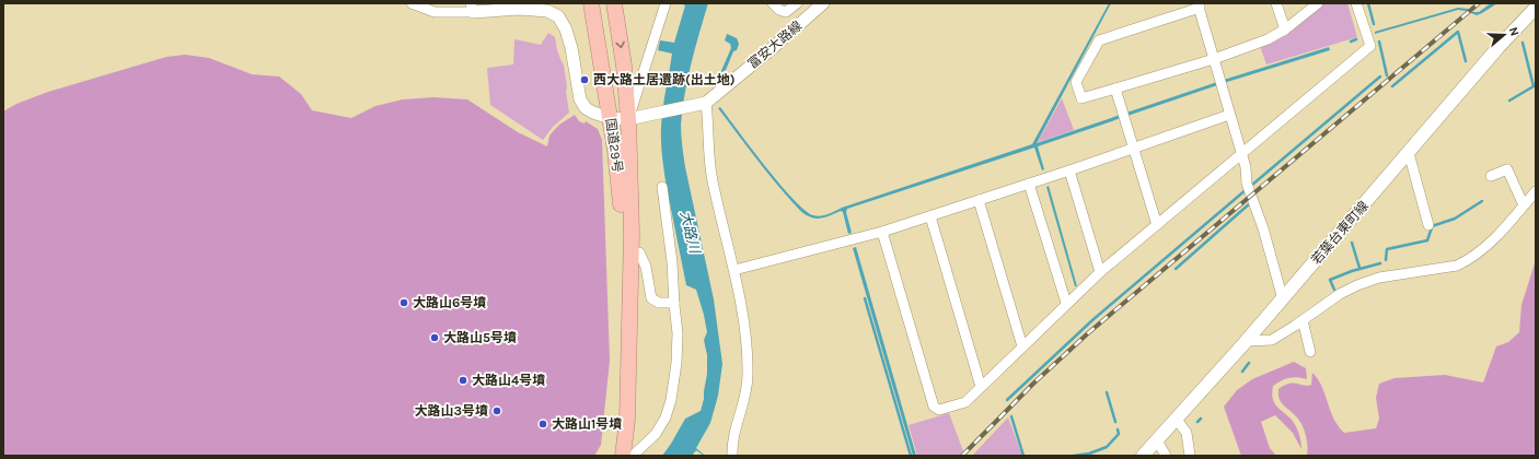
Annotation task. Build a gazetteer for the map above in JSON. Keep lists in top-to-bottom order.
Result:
{
  "streets": {
    "highway": ["国道29号"],
    "main road": ["若葉台東町線"],
    "street": ["富安大路線"]
  },
  "water": ["大路川"],
  "places": [
    "西大路土居遺跡(出土地)",
    "大路山6号墳",
    "大路山5号墳",
    "大路山4号墳",
    "大路山3号墳",
    "大路山1号墳"
  ],
  "north": "right"
}
